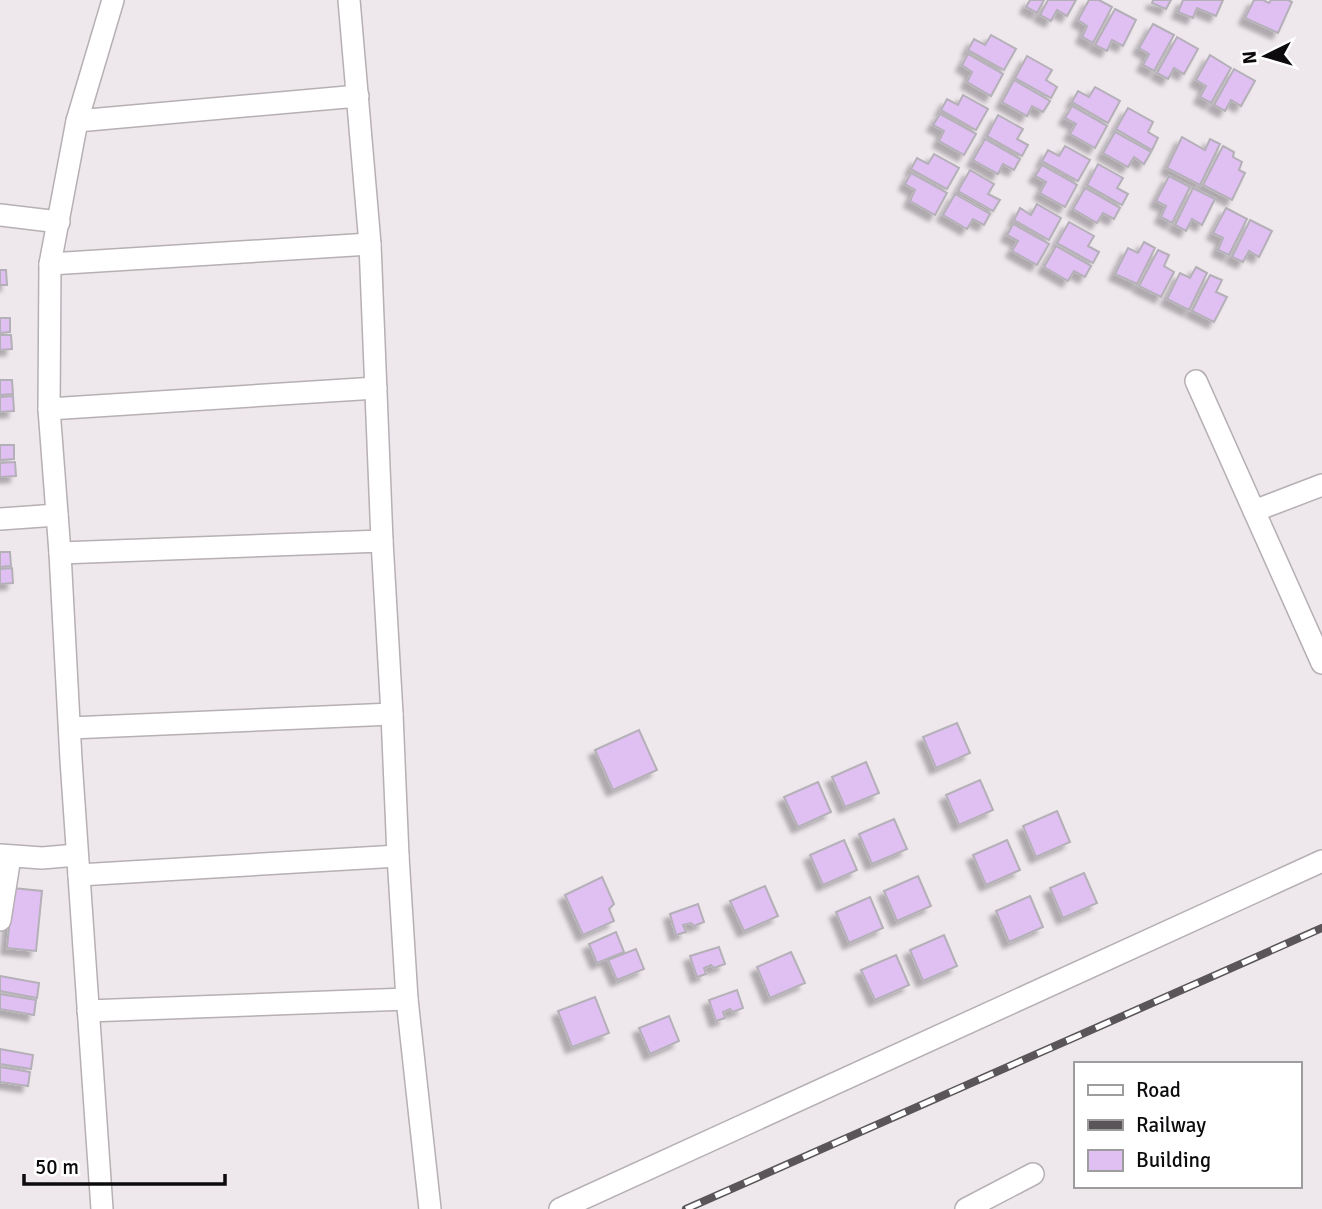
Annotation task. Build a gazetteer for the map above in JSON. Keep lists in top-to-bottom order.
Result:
{
  "legend": ["Road", "Railway", "Building"],
  "scale_bar": "50 m",
  "north": "left"
}
